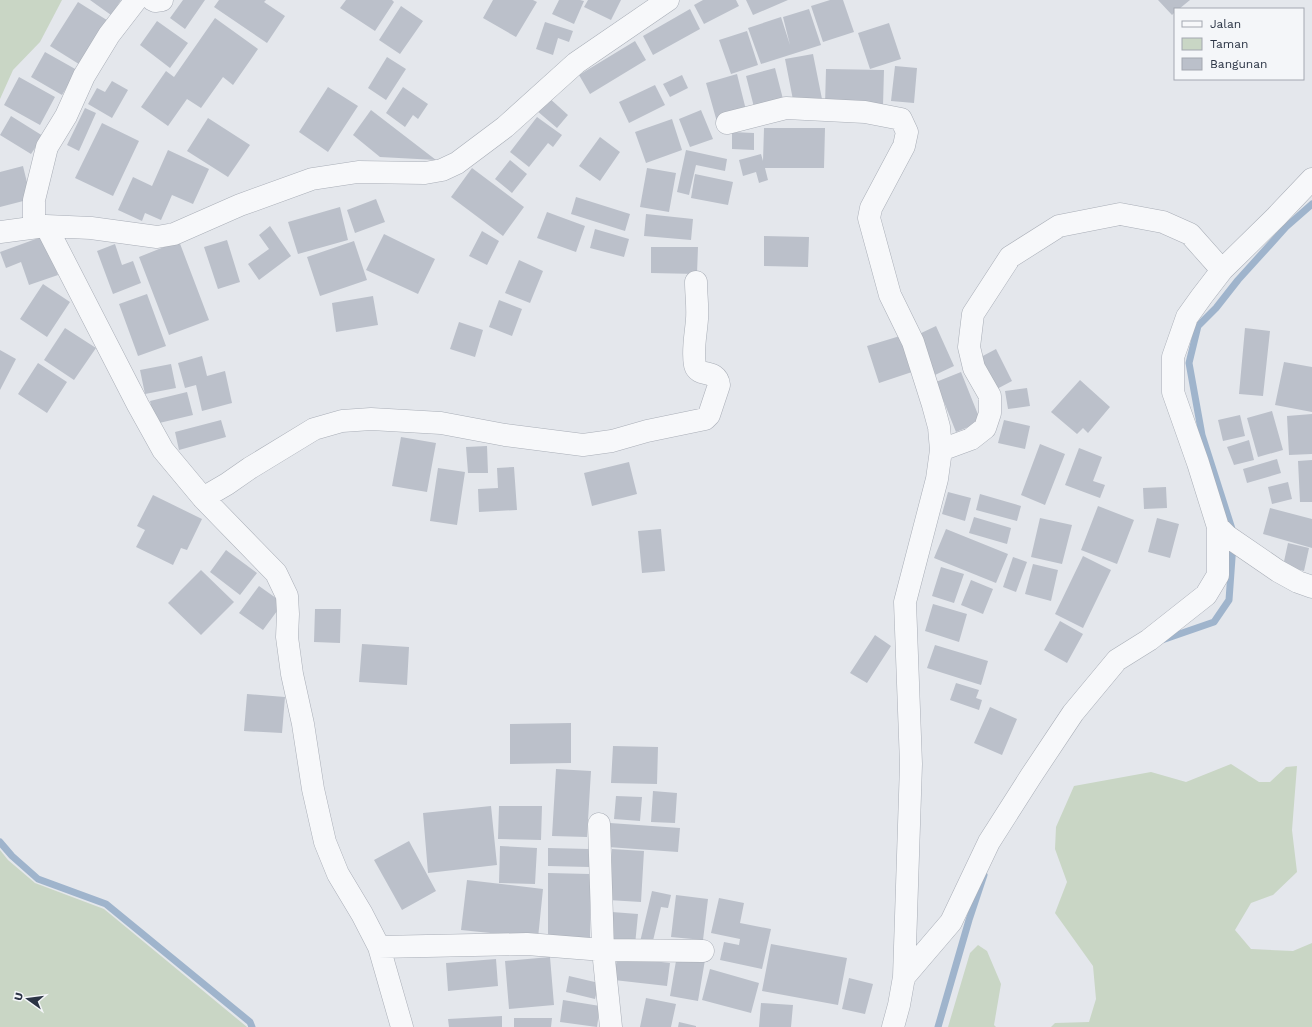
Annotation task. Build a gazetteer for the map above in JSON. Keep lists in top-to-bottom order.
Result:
{
  "legend": ["Jalan", "Taman", "Bangunan"],
  "north": "left"
}
